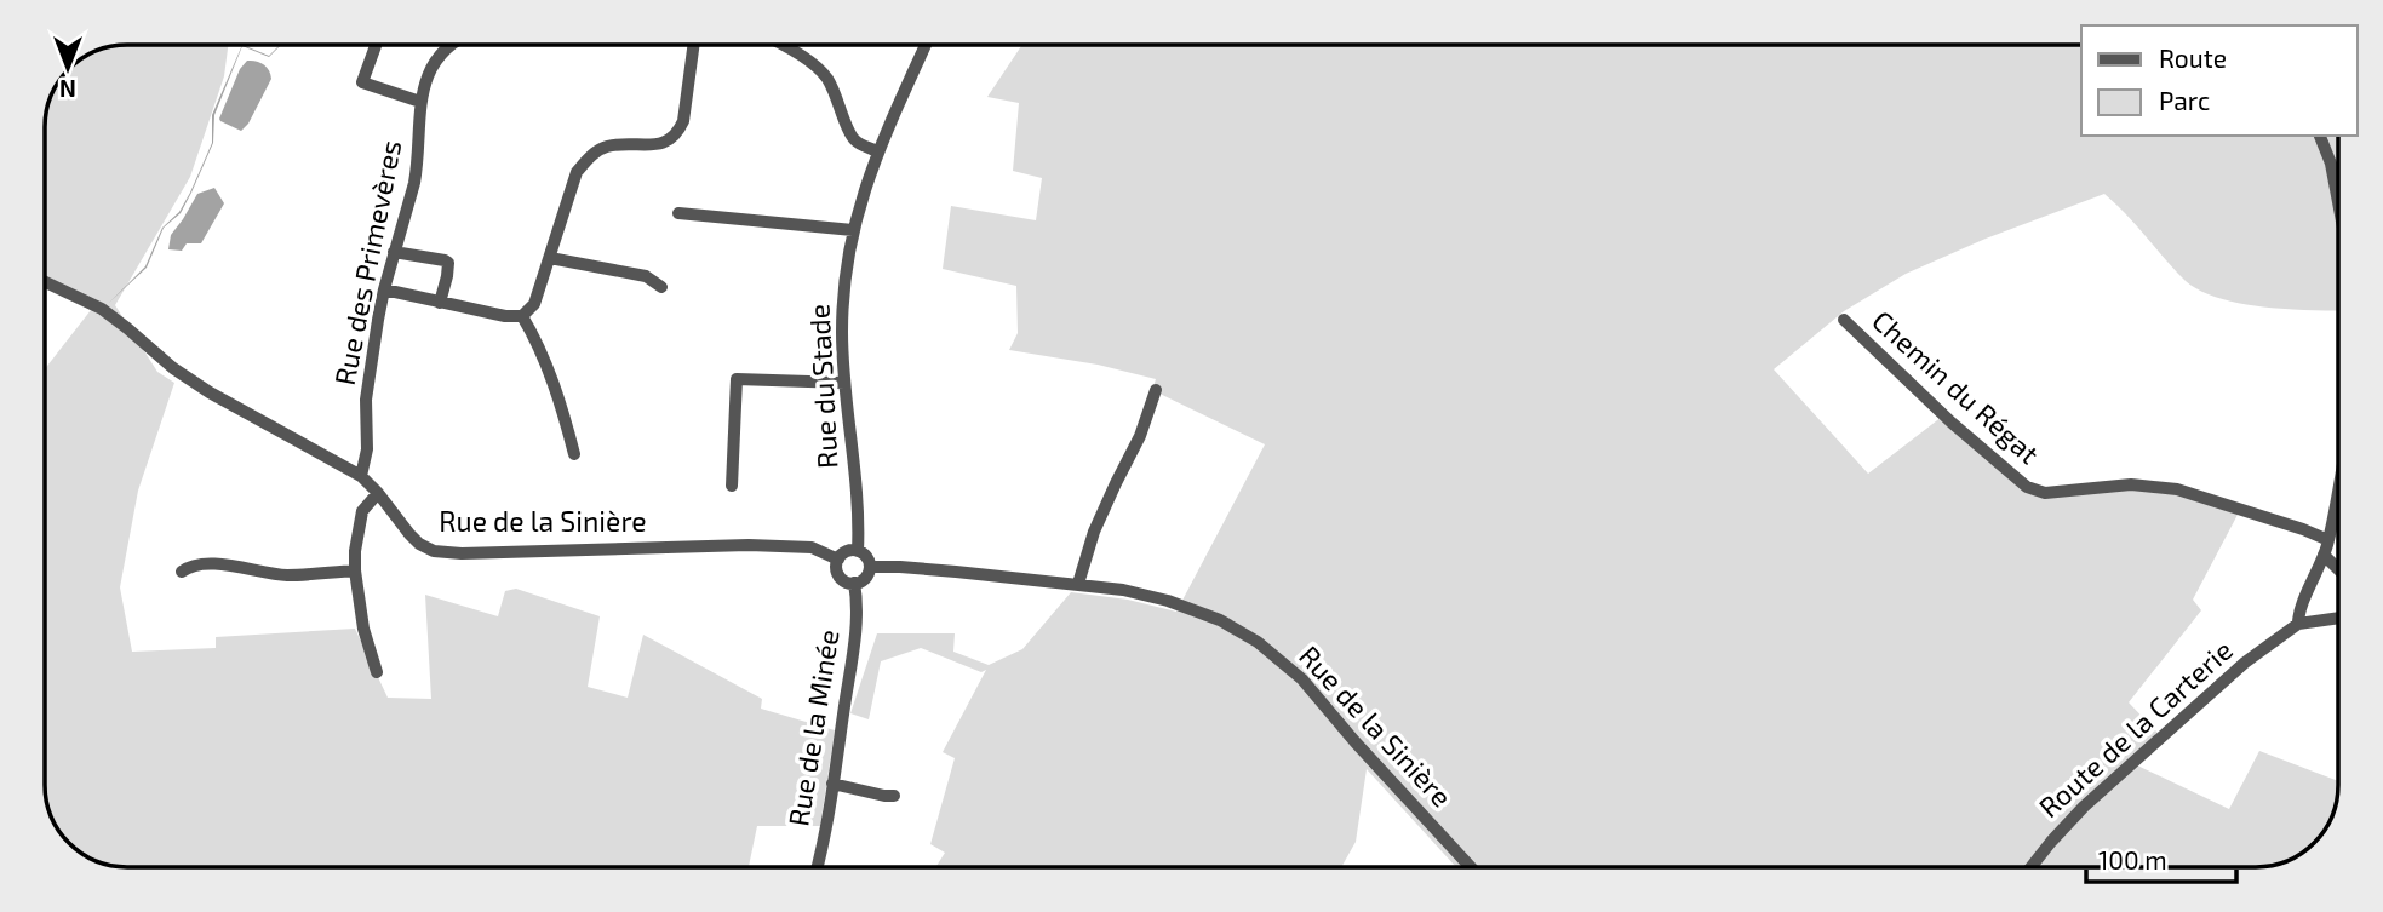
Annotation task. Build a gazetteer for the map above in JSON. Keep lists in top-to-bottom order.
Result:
{
  "streets": {
    "street": [
      "Rue des Primevères",
      "Rue du Stade",
      "Chemin du Régat",
      "Rue de la Sinière",
      "Rue de la Minée",
      "Route de la Carterie"
    ]
  },
  "crossings": [
    ["Rue des Primevères", "Rue de la Sinière"],
    ["Rue du Stade", "Rue de la Sinière"],
    ["Rue du Stade", "Rue de la Minée"],
    ["Rue de la Sinière", "Rue de la Minée"]
  ],
  "legend": ["Route", "Parc"],
  "scale_bar": "100 m",
  "north": "bottom"
}
